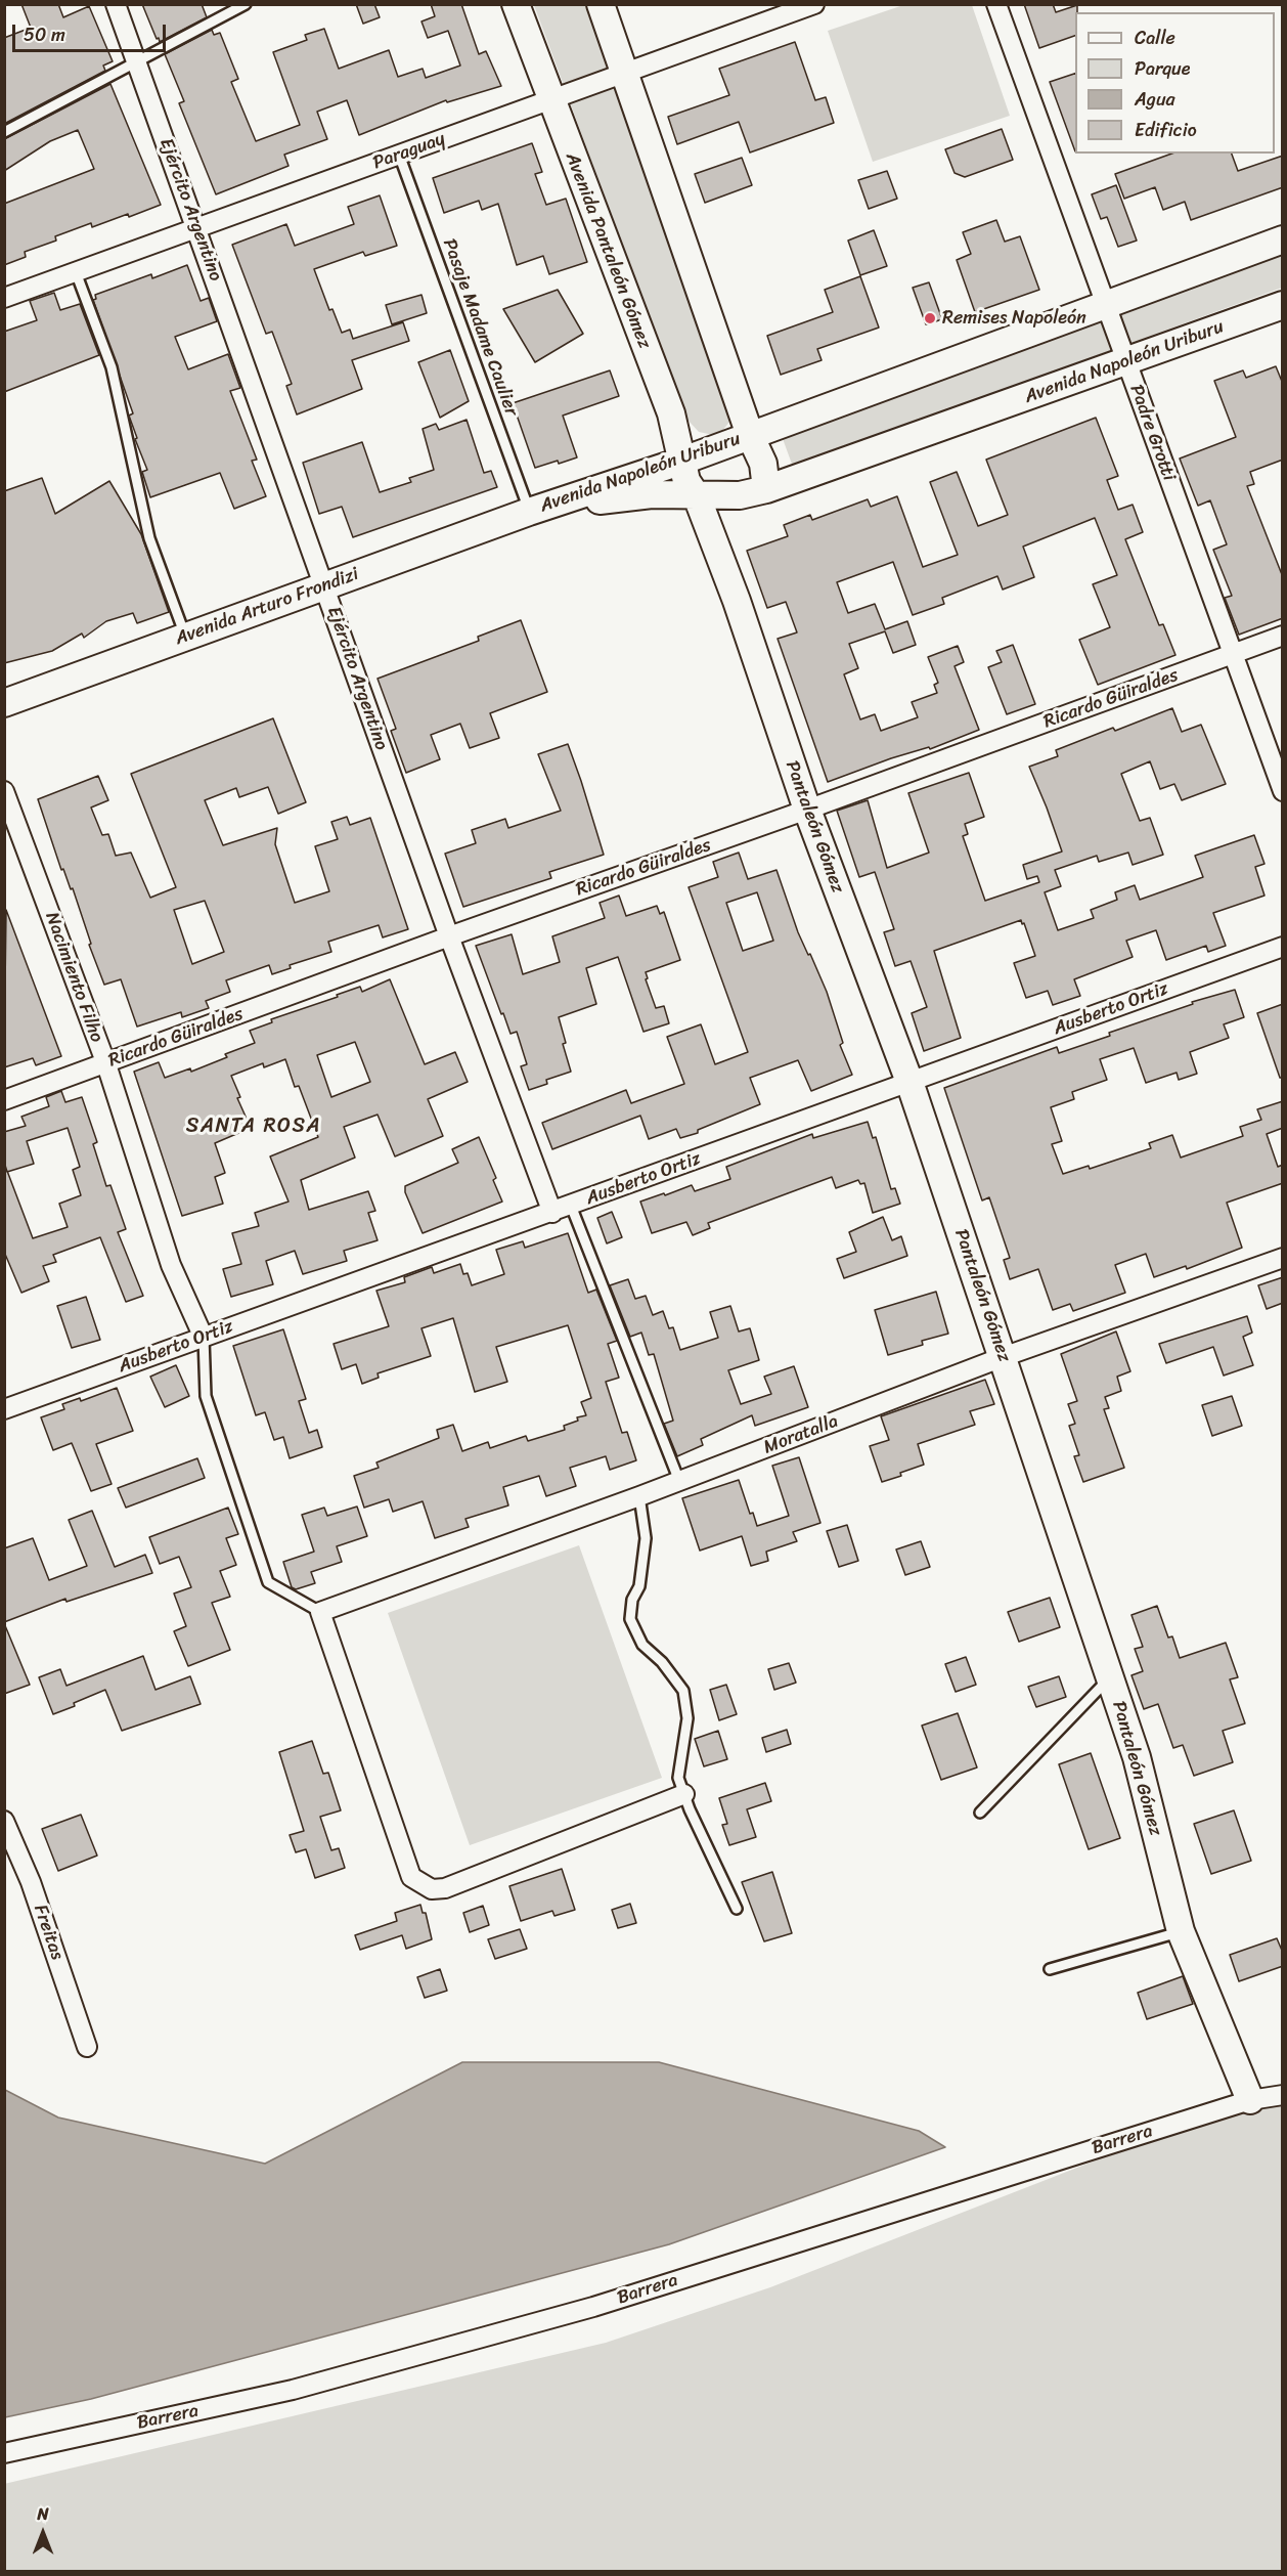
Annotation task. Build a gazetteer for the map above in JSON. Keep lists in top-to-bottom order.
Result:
{
  "streets": {
    "main road": [
      "Avenida Pantaleón Gómez",
      "Avenida Napoleón Uriburu",
      "Avenida Arturo Frondizi",
      "Pantaleón Gómez"
    ],
    "street": [
      "Paraguay",
      "Ejército Argentino",
      "Padre Grotti",
      "Ricardo Güiraldes",
      "Nacimiento Filho",
      "Ausberto Ortiz",
      "Moratalla",
      "Freitas",
      "Barrera"
    ],
    "lane": ["Pasaje Madame Caulier"]
  },
  "crossings": [
    ["Paraguay", "Ejército Argentino"],
    ["Paraguay", "Avenida Pantaleón Gómez"],
    ["Paraguay", "Pasaje Madame Caulier"],
    ["Ejército Argentino", "Avenida Arturo Frondizi"],
    ["Ejército Argentino", "Ricardo Güiraldes"],
    ["Ejército Argentino", "Ausberto Ortiz"],
    ["Avenida Pantaleón Gómez", "Avenida Napoleón Uriburu"],
    ["Avenida Pantaleón Gómez", "Pantaleón Gómez"],
    ["Pasaje Madame Caulier", "Avenida Napoleón Uriburu"],
    ["Pasaje Madame Caulier", "Avenida Arturo Frondizi"],
    ["Avenida Napoleón Uriburu", "Padre Grotti"],
    ["Avenida Napoleón Uriburu", "Avenida Arturo Frondizi"],
    ["Avenida Napoleón Uriburu", "Pantaleón Gómez"],
    ["Padre Grotti", "Ricardo Güiraldes"],
    ["Ricardo Güiraldes", "Pantaleón Gómez"],
    ["Ricardo Güiraldes", "Nacimiento Filho"],
    ["Pantaleón Gómez", "Ausberto Ortiz"],
    ["Pantaleón Gómez", "Moratalla"],
    ["Pantaleón Gómez", "Barrera"],
    ["Nacimiento Filho", "Ausberto Ortiz"]
  ],
  "districts": ["SANTA ROSA"],
  "places": ["Remises Napoleón"],
  "legend": [
    "Calle",
    "Parque",
    "Agua",
    "Edificio"
  ],
  "scale_bar": "50 m",
  "north": "top"
}
